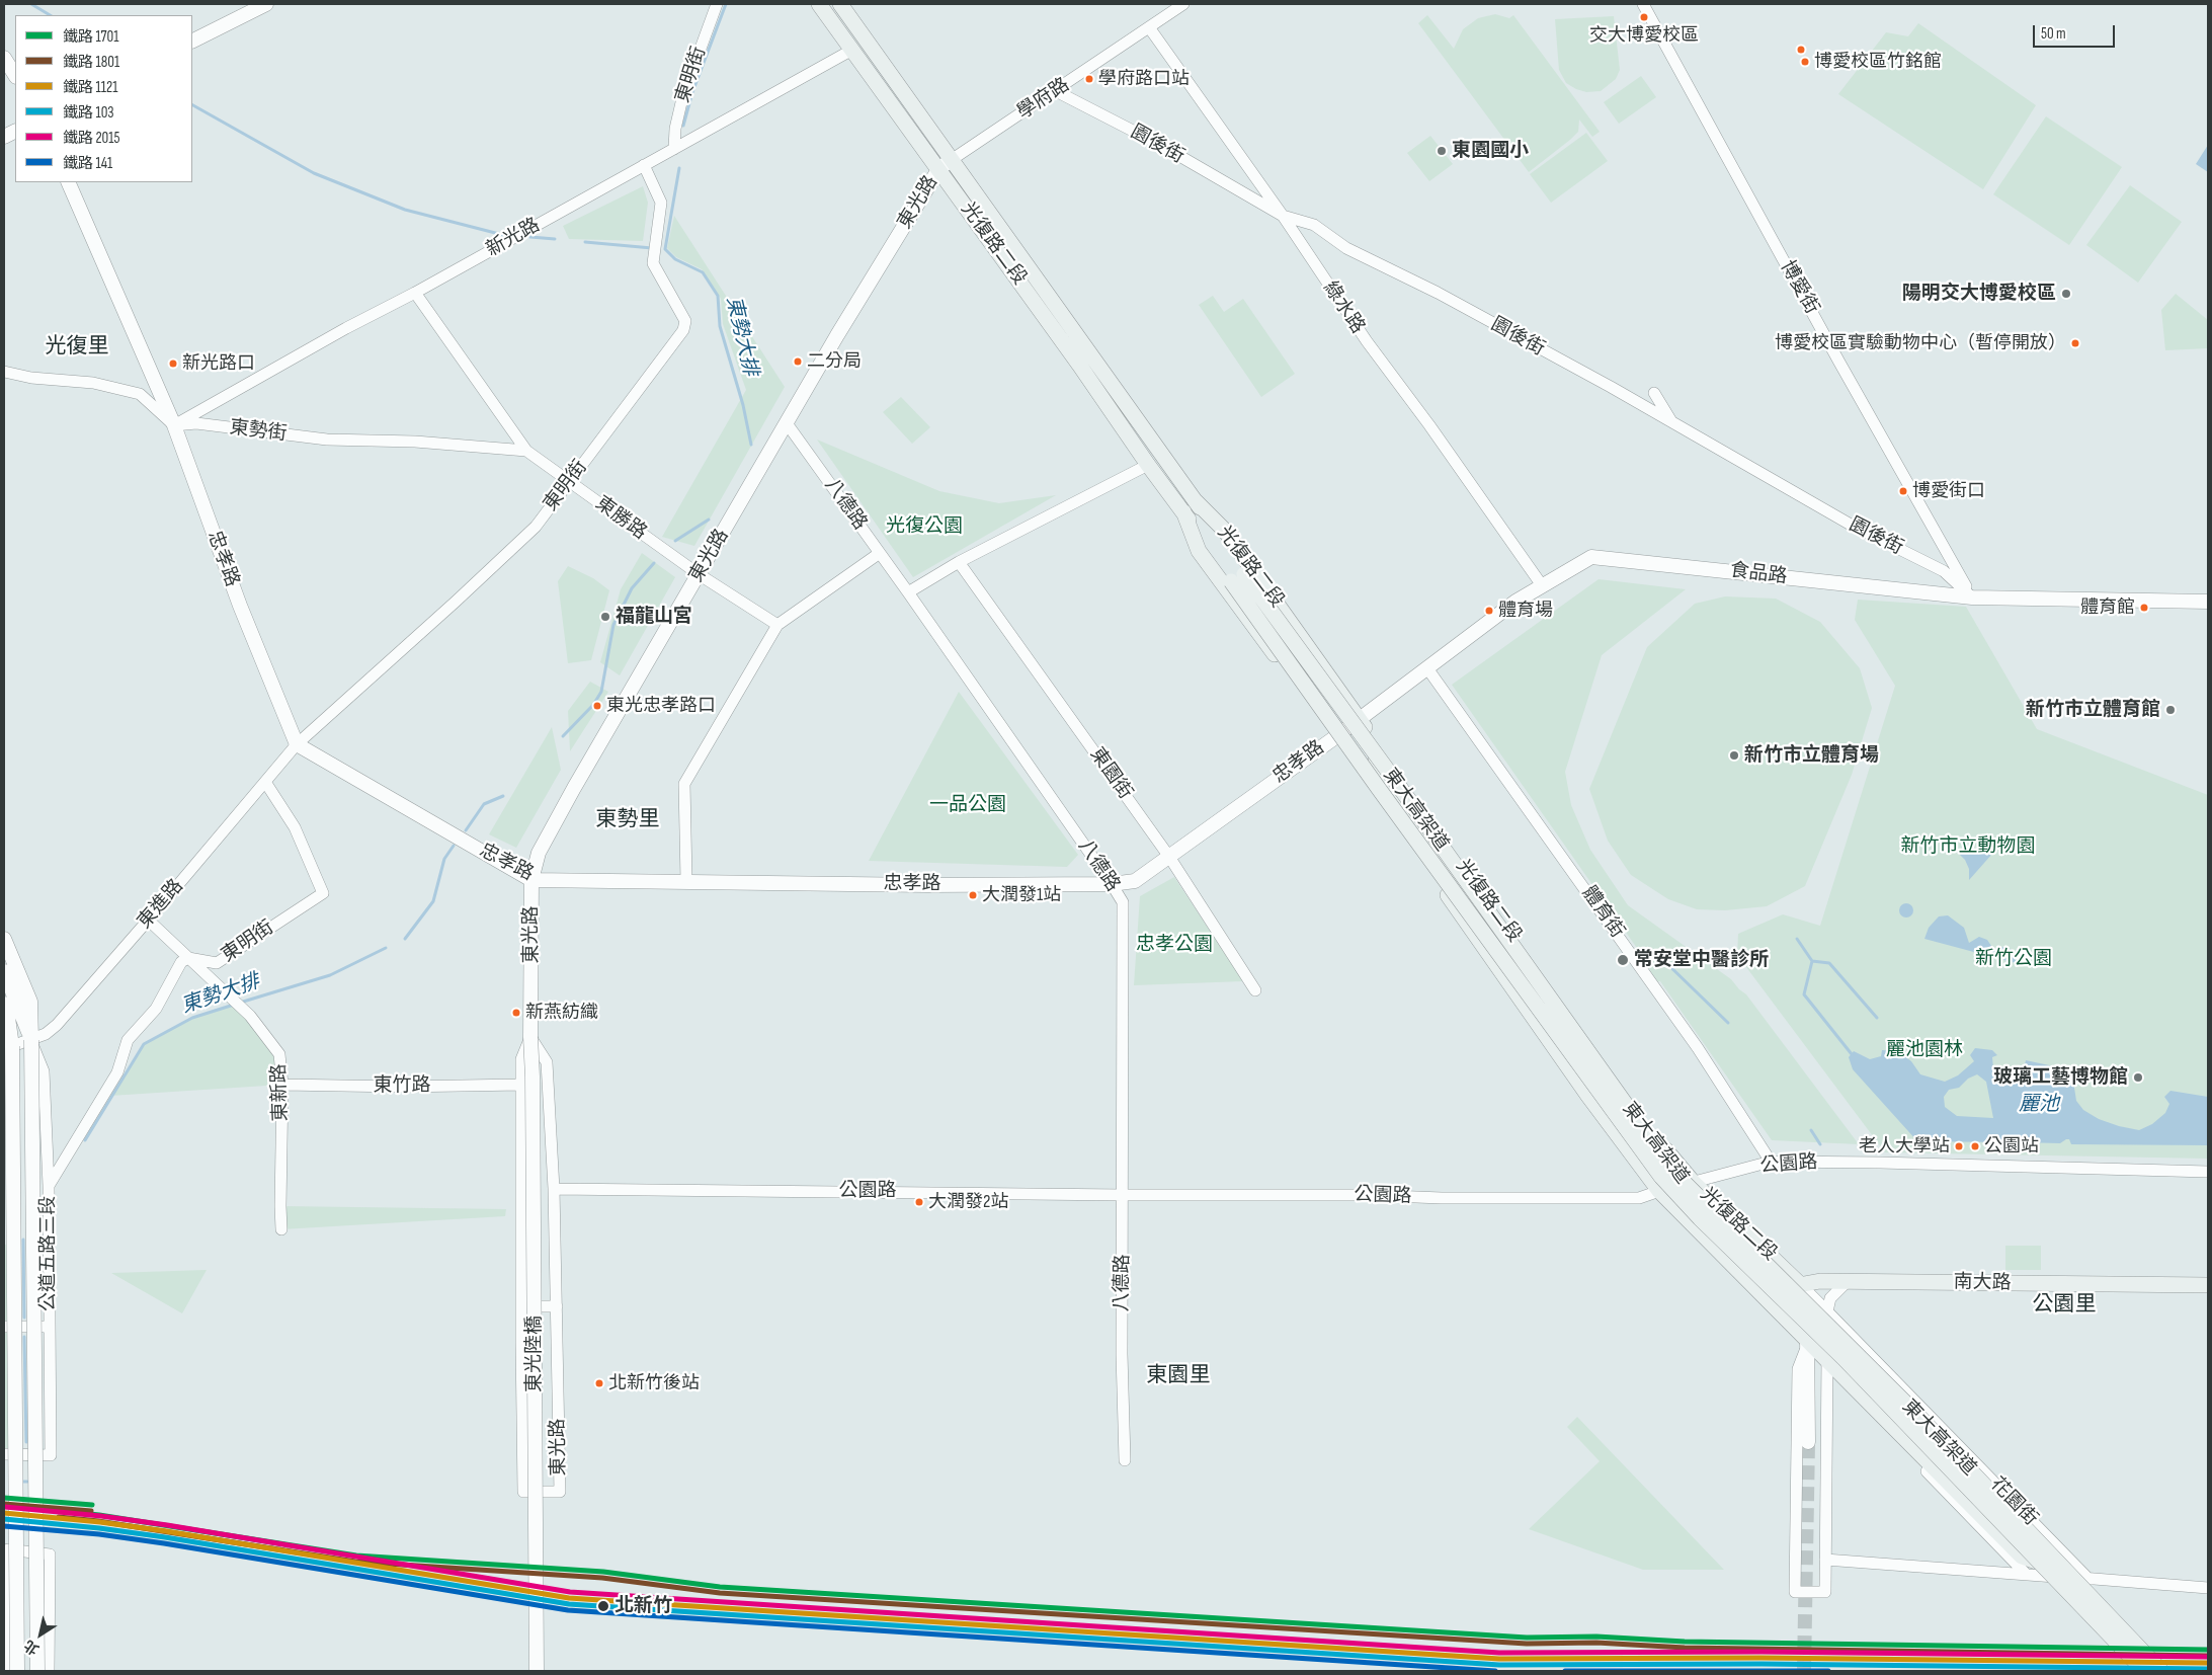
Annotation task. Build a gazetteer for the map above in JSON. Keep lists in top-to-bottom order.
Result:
{
  "streets": {
    "main road": ["光復路二段", "東大高架道", "南大路"],
    "street": [
      "東明街",
      "學府路",
      "園後街",
      "東光路",
      "新光路",
      "博愛街",
      "綠水路",
      "東勢街",
      "八德路",
      "東勝路",
      "忠孝路",
      "食品路",
      "東園街",
      "東進路",
      "體育街",
      "東竹路",
      "東新路",
      "公園路",
      "公道五路三段",
      "東光陸橋",
      "花園街"
    ]
  },
  "crossings": [
    ["東明街", "新光路"],
    ["東明街", "東勝路"],
    ["東明街", "忠孝路"],
    ["東明街", "東進路"],
    ["東明街", "東新路"],
    ["學府路", "園後街"],
    ["學府路", "東光路"],
    ["學府路", "光復路二段"],
    ["學府路", "綠水路"],
    ["園後街", "博愛街"],
    ["園後街", "綠水路"],
    ["園後街", "食品路"],
    ["東光路", "光復路二段"],
    ["東光路", "八德路"],
    ["東光路", "東勝路"],
    ["東光路", "忠孝路"],
    ["東光路", "東竹路"],
    ["東光路", "公園路"],
    ["東光路", "東光陸橋"],
    ["新光路", "光復路二段"],
    ["新光路", "東勢街"],
    ["新光路", "東勝路"],
    ["新光路", "忠孝路"],
    ["光復路二段", "忠孝路"],
    ["光復路二段", "食品路"],
    ["光復路二段", "東大高架道"],
    ["光復路二段", "公園路"],
    ["光復路二段", "南大路"],
    ["光復路二段", "花園街"],
    ["博愛街", "食品路"],
    ["綠水路", "食品路"],
    ["東勢街", "東勝路"],
    ["東勢街", "忠孝路"],
    ["八德路", "忠孝路"],
    ["八德路", "公園路"],
    ["忠孝路", "食品路"],
    ["忠孝路", "東園街"],
    ["忠孝路", "東進路"],
    ["食品路", "體育街"],
    ["東進路", "東新路"],
    ["東進路", "公道五路三段"],
    ["體育街", "公園路"],
    ["東竹路", "東新路"]
  ],
  "districts": [
    "光復里",
    "東勢里",
    "公園里",
    "東園里"
  ],
  "water": ["東勢大排", "麗池"],
  "parks": [
    "光復公園",
    "一品公園",
    "新竹市立動物園",
    "忠孝公園",
    "新竹公園",
    "麗池園林"
  ],
  "places": [
    "交大博愛校區",
    "博愛校區竹銘館",
    "學府路口站",
    "東園國小",
    "陽明交大博愛校區",
    "博愛校區實驗動物中心（暫停開放）",
    "二分局",
    "新光路口",
    "博愛街口",
    "體育館",
    "體育場",
    "福龍山宮",
    "東光忠孝路口",
    "新竹市立體育館",
    "新竹市立體育場",
    "大潤發1站",
    "常安堂中醫診所",
    "新燕紡織",
    "玻璃工藝博物館",
    "老人大學站",
    "公園站",
    "大潤發2站",
    "北新竹後站",
    "北新竹"
  ],
  "lines": [
    "rail line 1701",
    "rail line 1801",
    "rail line 2015",
    "rail line 1121",
    "rail line 103",
    "rail line 141"
  ],
  "legend": [
    "鐵路 1701",
    "鐵路 1801",
    "鐵路 1121",
    "鐵路 103",
    "鐵路 2015",
    "鐵路 141"
  ],
  "scale_bar": "50 m",
  "north": "bottom left"
}
